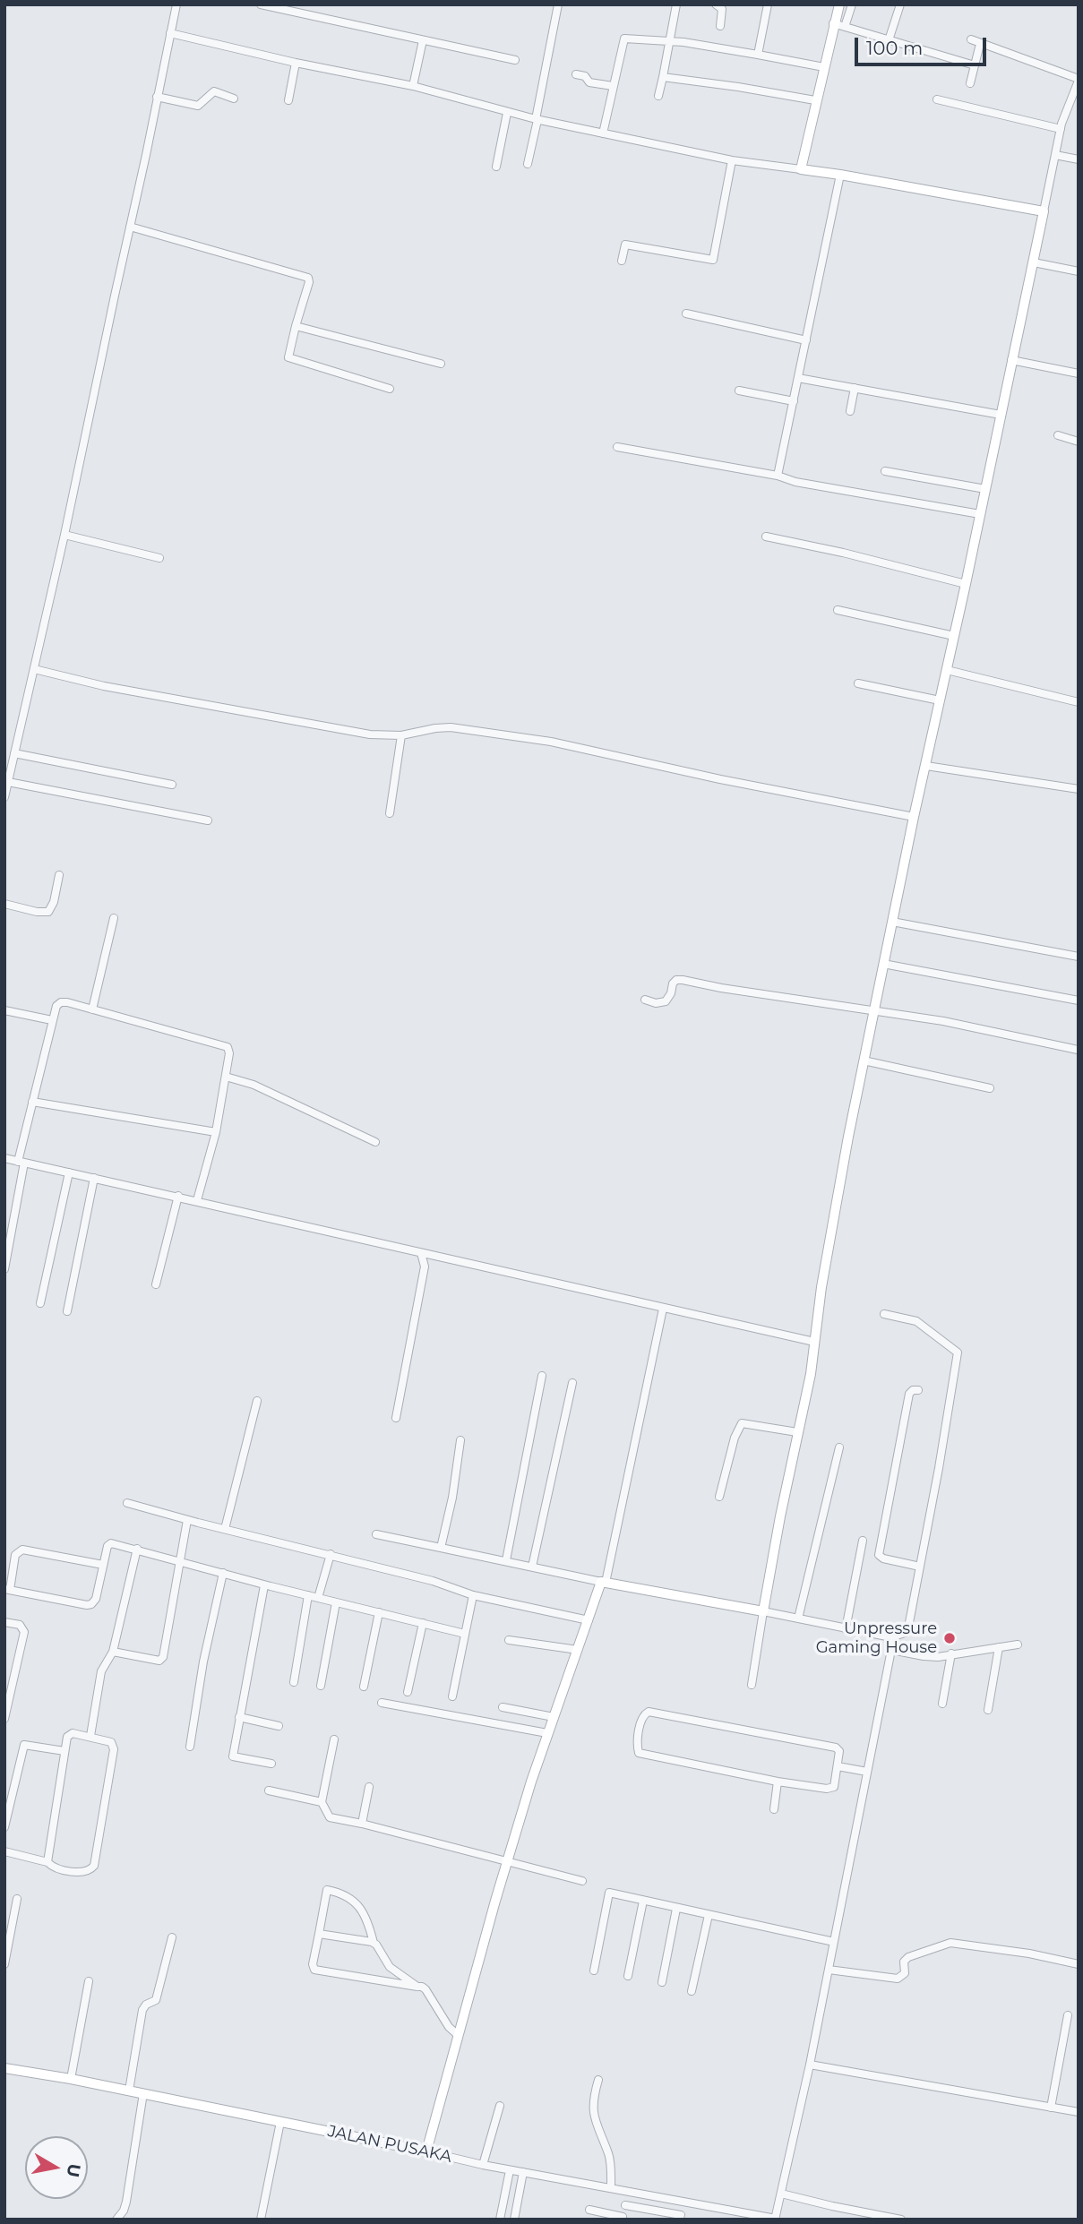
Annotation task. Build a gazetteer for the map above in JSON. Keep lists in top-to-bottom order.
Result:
{
  "streets": {
    "street": ["JALAN PUSAKA"]
  },
  "places": ["Unpressure Gaming House"],
  "scale_bar": "100 m",
  "north": "right"
}
